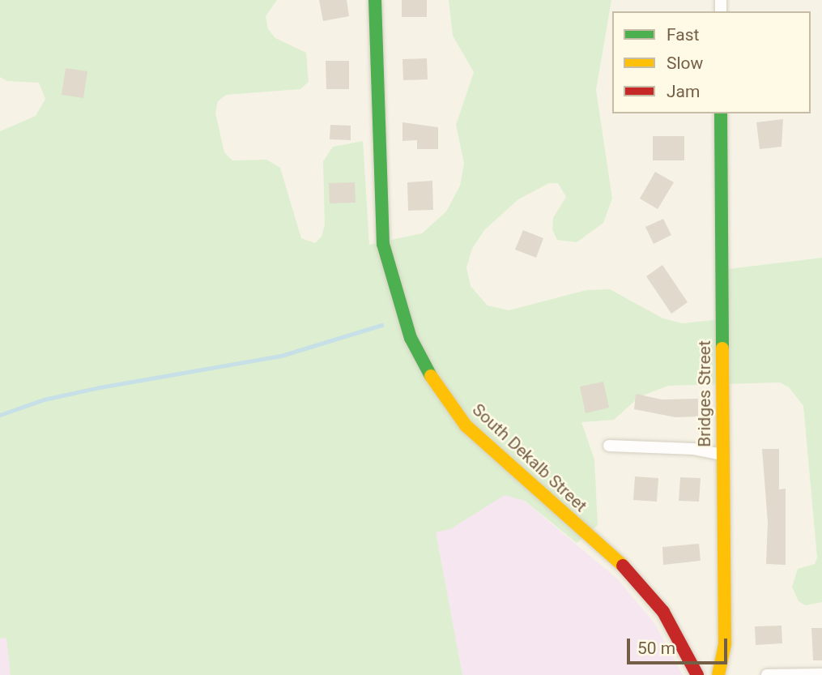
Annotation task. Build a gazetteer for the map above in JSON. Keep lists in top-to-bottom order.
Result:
{
  "streets": {
    "main road": ["Bridges Street", "South Dekalb Street"]
  },
  "legend": ["Fast", "Slow", "Jam"],
  "scale_bar": "50 m"
}
